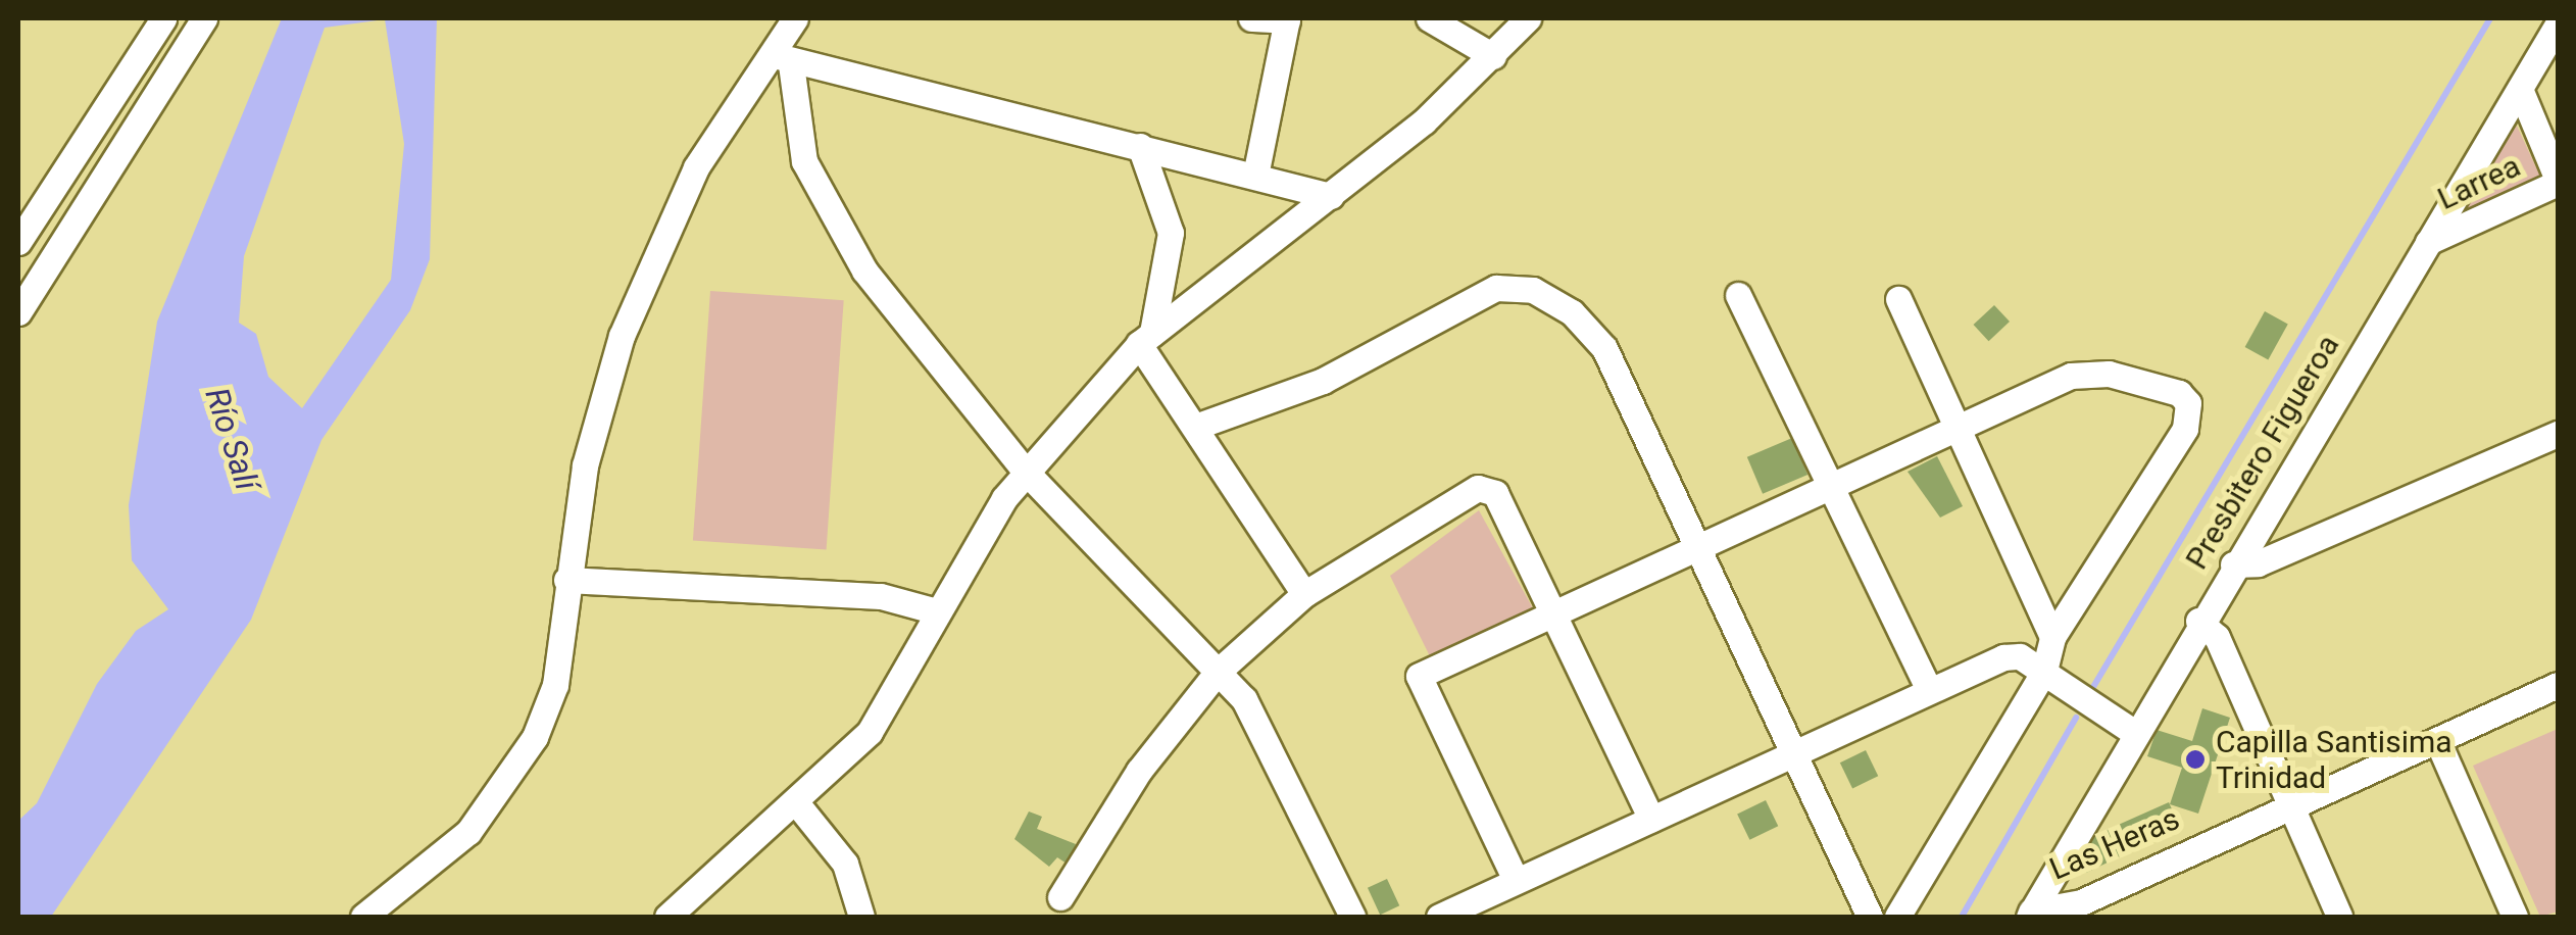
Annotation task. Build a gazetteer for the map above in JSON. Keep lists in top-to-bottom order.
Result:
{
  "streets": {
    "street": ["Larrea", "Presbitero Figueroa", "Las Heras"]
  },
  "crossings": [
    ["Larrea", "Presbitero Figueroa"],
    ["Presbitero Figueroa", "Las Heras"]
  ],
  "water": ["Río Salí"],
  "places": ["Capilla Santisima Trinidad"]
}
